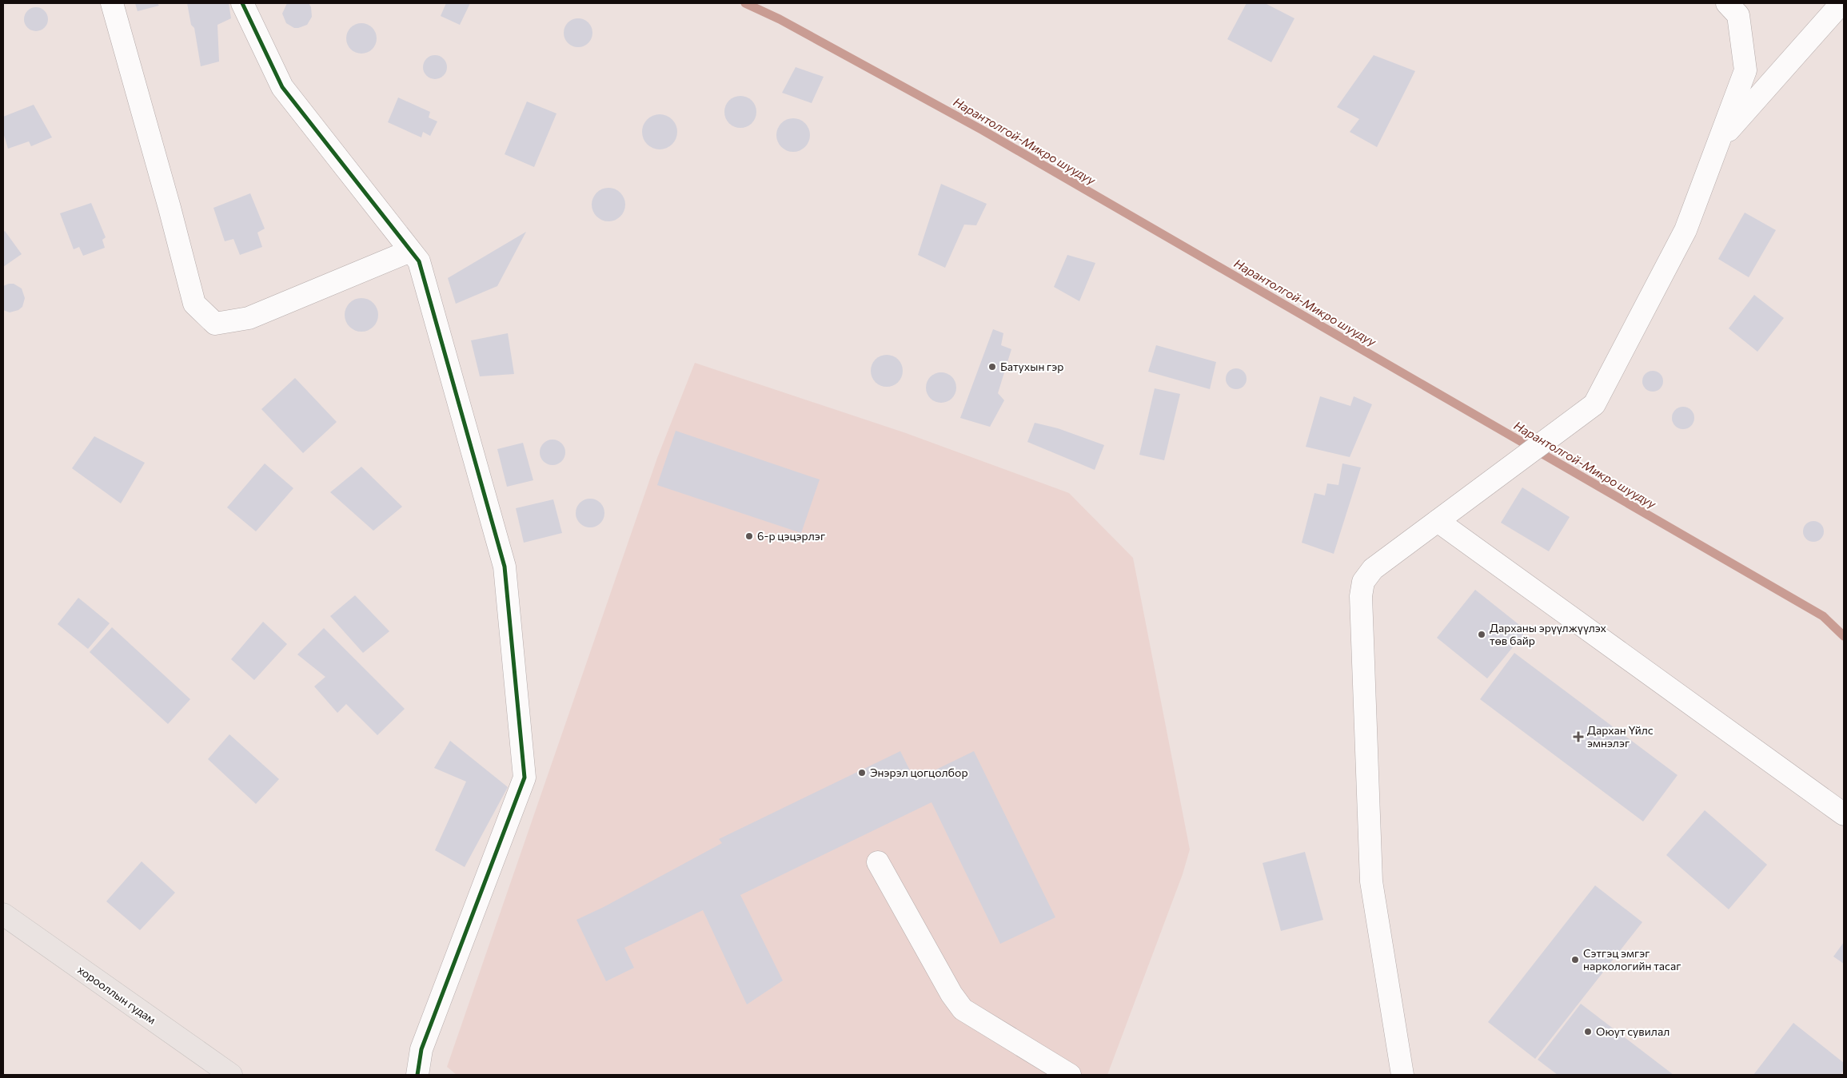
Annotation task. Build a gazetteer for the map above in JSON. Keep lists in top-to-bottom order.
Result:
{
  "streets": {
    "main road": ["хорооллын гудам"]
  },
  "water": ["Нарантолгой-Микро шуудуу"],
  "places": {
    "other": [
      "Батухын гэр",
      "6-р цэцэрлэг",
      "Дарханы эрүүлжүүлэх төв байр",
      "Энэрэл цогцолбор",
      "Сэтгэц эмгэг наркологийн тасаг",
      "Оюут сувилал"
    ],
    "health": ["Дархан Үйлс эмнэлэг"]
  }
}
